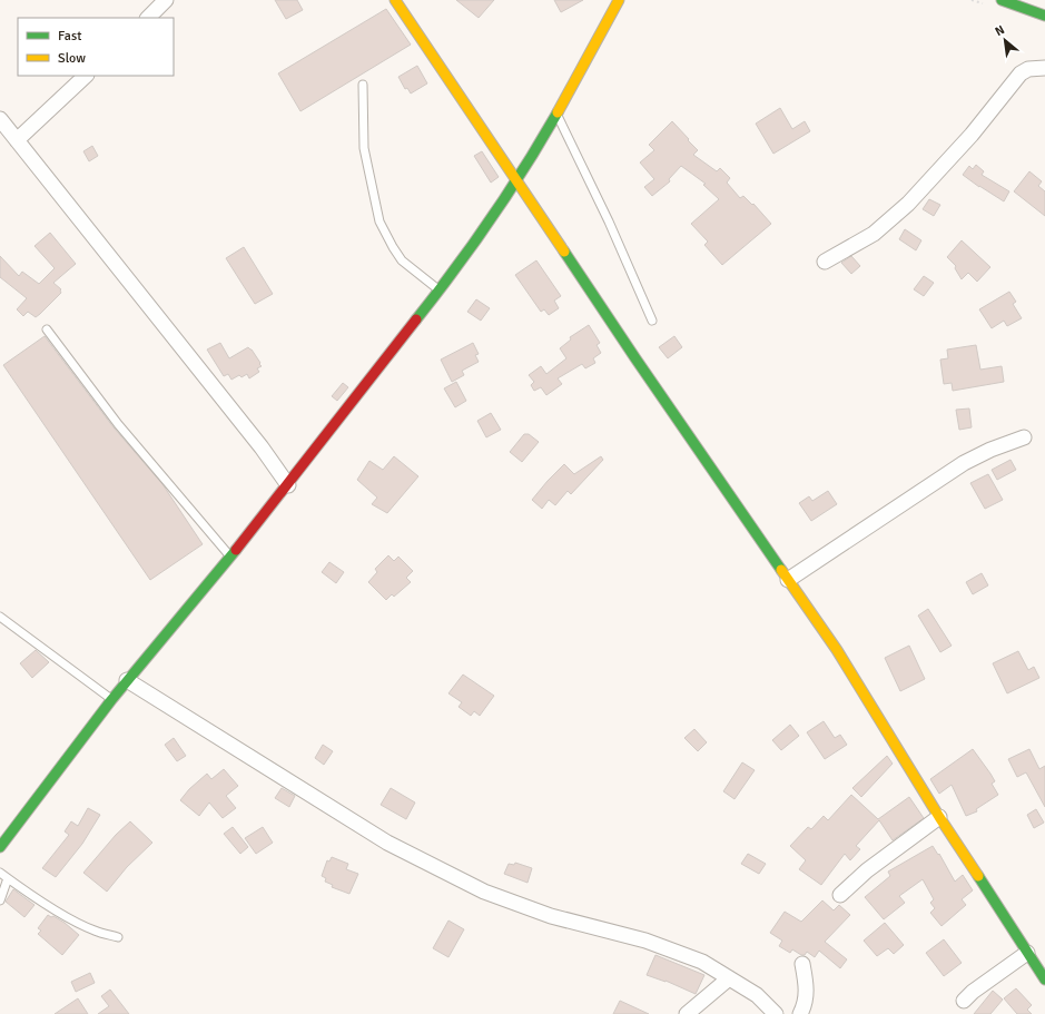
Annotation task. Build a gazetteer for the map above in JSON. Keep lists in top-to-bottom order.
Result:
{
  "legend": ["Fast", "Slow"],
  "north": "top left"
}
